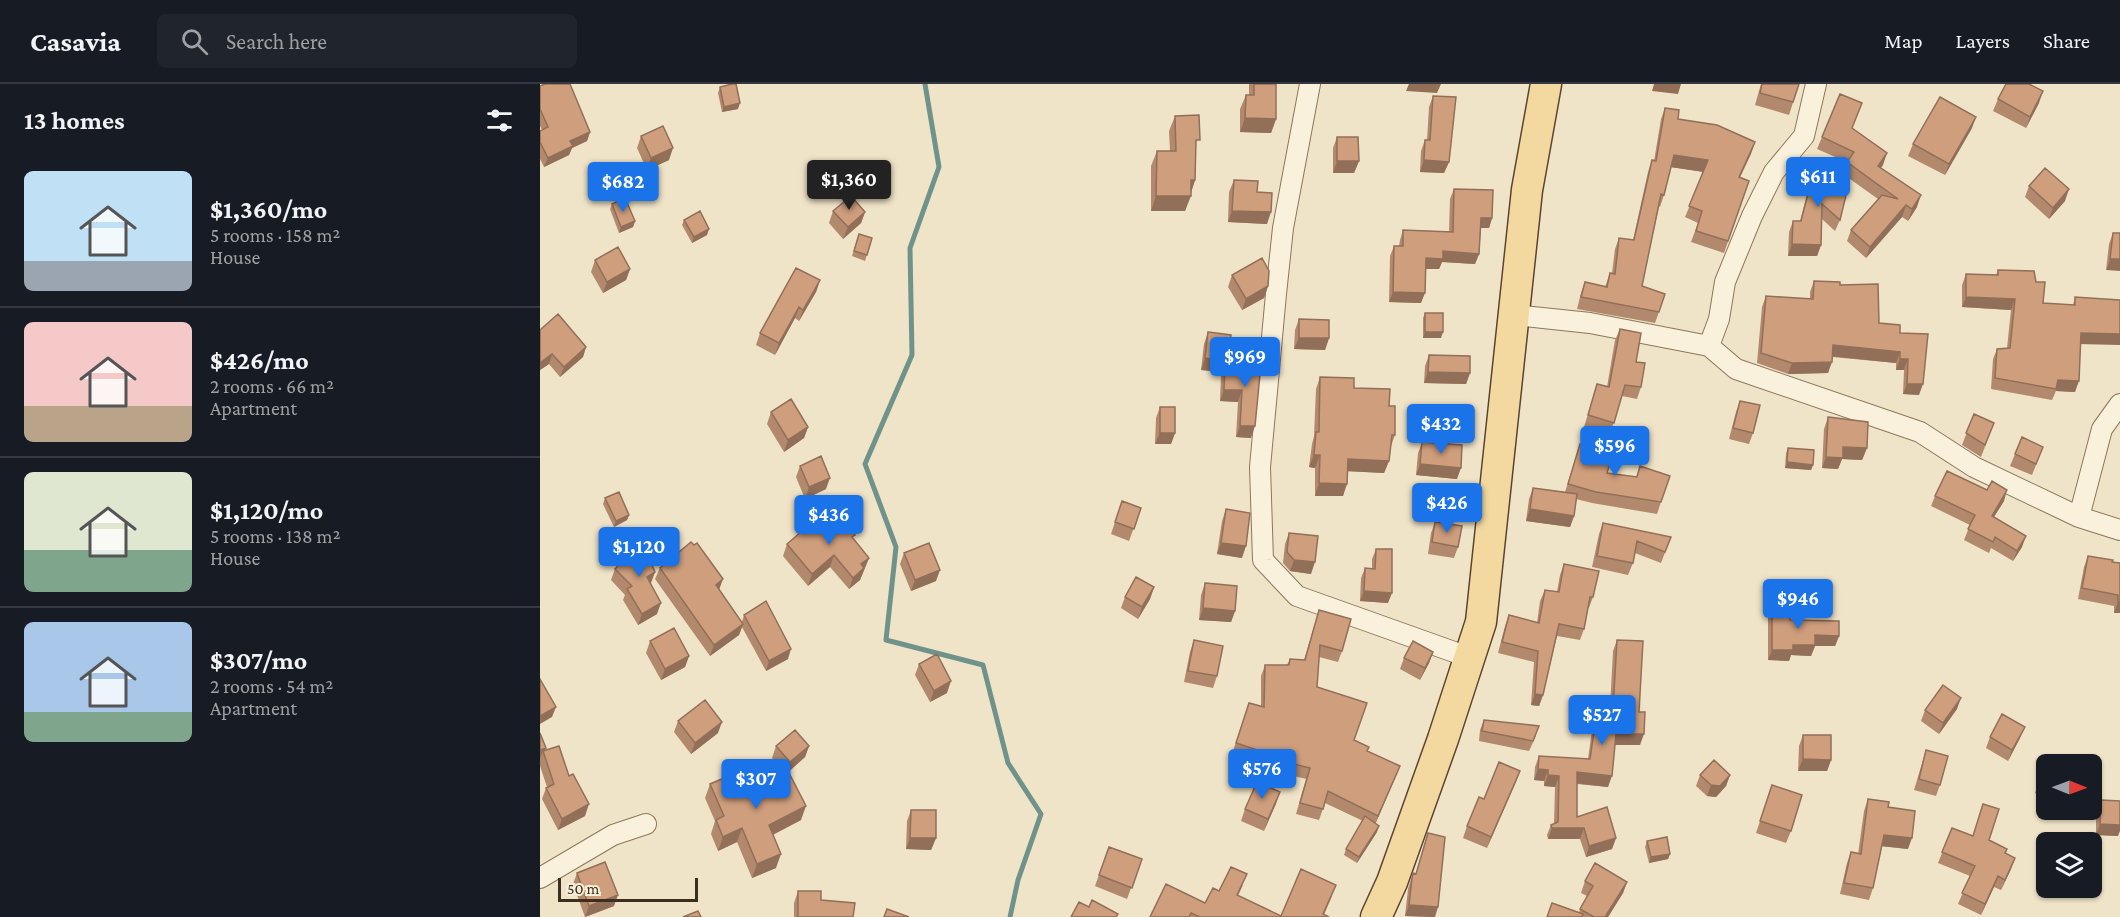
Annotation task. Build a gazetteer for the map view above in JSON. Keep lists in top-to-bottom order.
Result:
{
  "scale_bar": "50 m",
  "north": "right",
  "page": {
    "header": "Casavia",
    "search": "Search here",
    "nav": ["Map", "Layers", "Share"],
    "heading": "13 homes",
    "list": [
      {
        "name": "$1,360/mo",
        "note": "5 rooms · 158 m² · House"
      },
      {
        "name": "$426/mo",
        "note": "2 rooms · 66 m² · Apartment"
      },
      {
        "name": "$1,120/mo",
        "note": "5 rooms · 138 m² · House"
      },
      {
        "name": "$307/mo",
        "note": "2 rooms · 54 m² · Apartment"
      }
    ],
    "price": [
      "$611",
      "$1,360",
      "$682",
      "$969",
      "$432",
      "$596",
      "$426",
      "$436",
      "$1,120",
      "$946",
      "$527",
      "$576",
      "$307"
    ],
    "scale": "50 m"
  }
}
